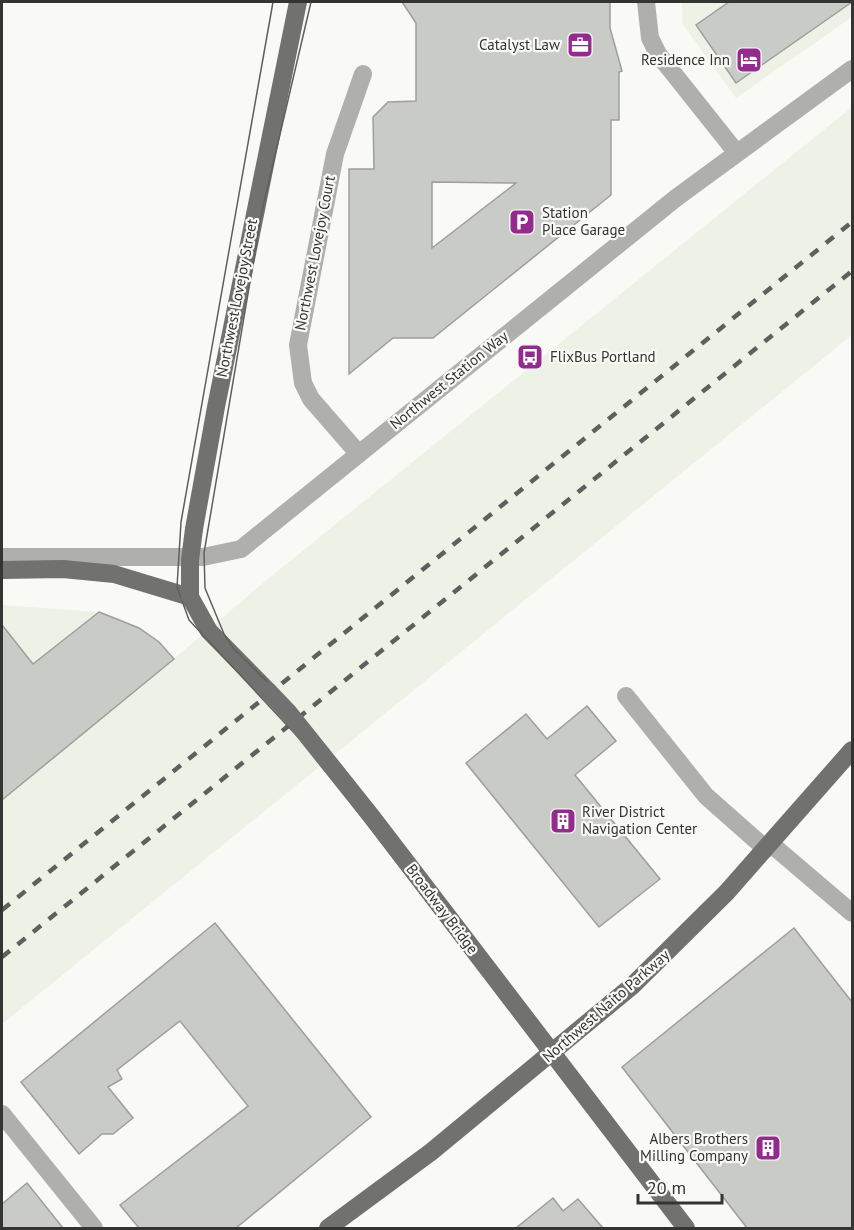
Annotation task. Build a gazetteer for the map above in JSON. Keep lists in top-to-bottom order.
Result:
{
  "streets": {
    "main road": ["Northwest Lovejoy Street", "Broadway Bridge", "Northwest Naito Parkway"],
    "street": ["Northwest Lovejoy Court", "Northwest Station Way"]
  },
  "crossings": [
    ["Northwest Lovejoy Court", "Northwest Station Way"],
    ["Northwest Lovejoy Street", "Broadway Bridge"]
  ],
  "places": {
    "office": ["Catalyst Law"],
    "hotel": ["Residence Inn"],
    "parking": ["Station Place Garage"],
    "bus stop": ["FlixBus Portland"],
    "building": ["River District Navigation Center", "Albers Brothers Milling Company"]
  },
  "scale_bar": "20 m"
}
